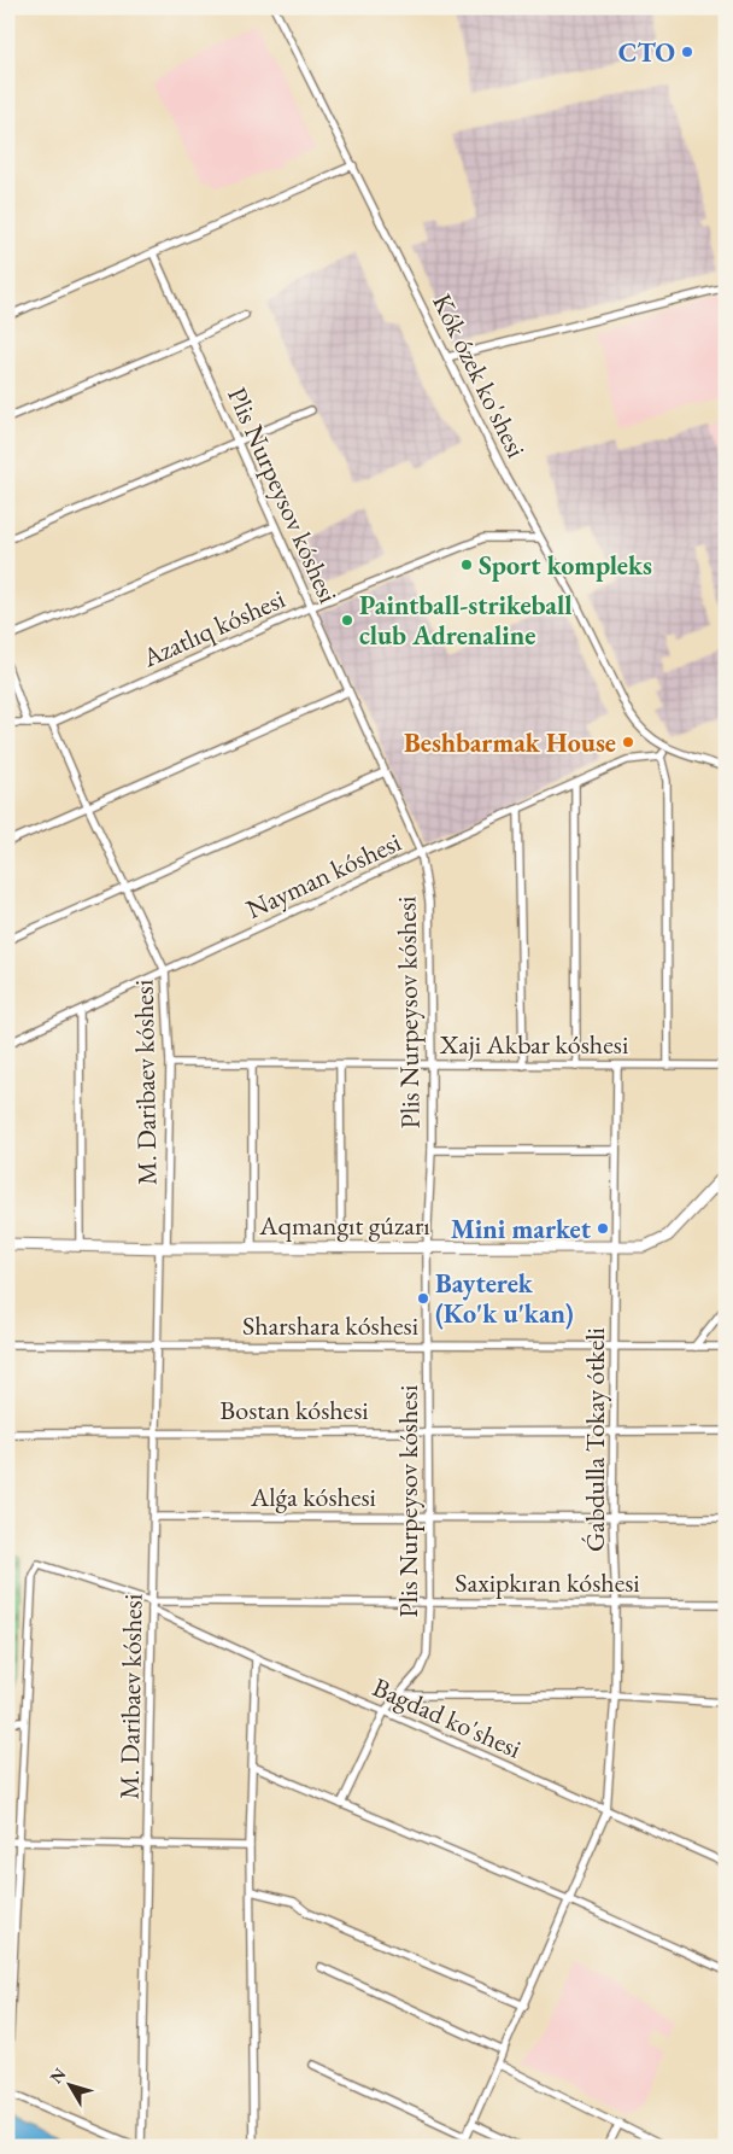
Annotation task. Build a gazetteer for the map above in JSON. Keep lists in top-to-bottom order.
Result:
{
  "streets": {
    "street": [
      "Kók ózek ko'shesi",
      "Plis Nurpeysov kóshesi",
      "Azatlıq kóshesi",
      "Nayman kóshesi",
      "Xaji Akbar kóshesi",
      "M. Daribaev kóshesi",
      "Aqmangıt gúzarı",
      "Sharshara kóshesi",
      "Bostan kóshesi",
      "Ǵabdulla Tokay ótkeli",
      "Alǵa kóshesi",
      "Saxipkıran kóshesi",
      "Bagdad ko'shesi"
    ]
  },
  "crossings": [
    ["Kók ózek ko'shesi", "Azatlıq kóshesi"],
    ["Plis Nurpeysov kóshesi", "Azatlıq kóshesi"],
    ["Plis Nurpeysov kóshesi", "Nayman kóshesi"],
    ["Plis Nurpeysov kóshesi", "Xaji Akbar kóshesi"],
    ["Plis Nurpeysov kóshesi", "Aqmangıt gúzarı"],
    ["Plis Nurpeysov kóshesi", "Sharshara kóshesi"],
    ["Plis Nurpeysov kóshesi", "Bostan kóshesi"],
    ["Plis Nurpeysov kóshesi", "Alǵa kóshesi"],
    ["Plis Nurpeysov kóshesi", "Saxipkıran kóshesi"],
    ["Plis Nurpeysov kóshesi", "Bagdad ko'shesi"],
    ["Azatlıq kóshesi", "M. Daribaev kóshesi"],
    ["Nayman kóshesi", "M. Daribaev kóshesi"],
    ["Xaji Akbar kóshesi", "M. Daribaev kóshesi"],
    ["Xaji Akbar kóshesi", "Ǵabdulla Tokay ótkeli"],
    ["M. Daribaev kóshesi", "Aqmangıt gúzarı"],
    ["M. Daribaev kóshesi", "Sharshara kóshesi"],
    ["M. Daribaev kóshesi", "Bostan kóshesi"],
    ["M. Daribaev kóshesi", "Alǵa kóshesi"],
    ["M. Daribaev kóshesi", "Saxipkıran kóshesi"],
    ["M. Daribaev kóshesi", "Bagdad ko'shesi"],
    ["Aqmangıt gúzarı", "Ǵabdulla Tokay ótkeli"],
    ["Sharshara kóshesi", "Ǵabdulla Tokay ótkeli"],
    ["Bostan kóshesi", "Ǵabdulla Tokay ótkeli"],
    ["Ǵabdulla Tokay ótkeli", "Alǵa kóshesi"],
    ["Ǵabdulla Tokay ótkeli", "Saxipkıran kóshesi"],
    ["Ǵabdulla Tokay ótkeli", "Bagdad ko'shesi"]
  ],
  "places": [
    "СТО",
    "Sport kompleks",
    "Paintball-strikeball club Adrenaline",
    "Beshbarmak House",
    "Mini market",
    "Bayterek (Ko'k u'kan)"
  ],
  "north": "top left"
}
